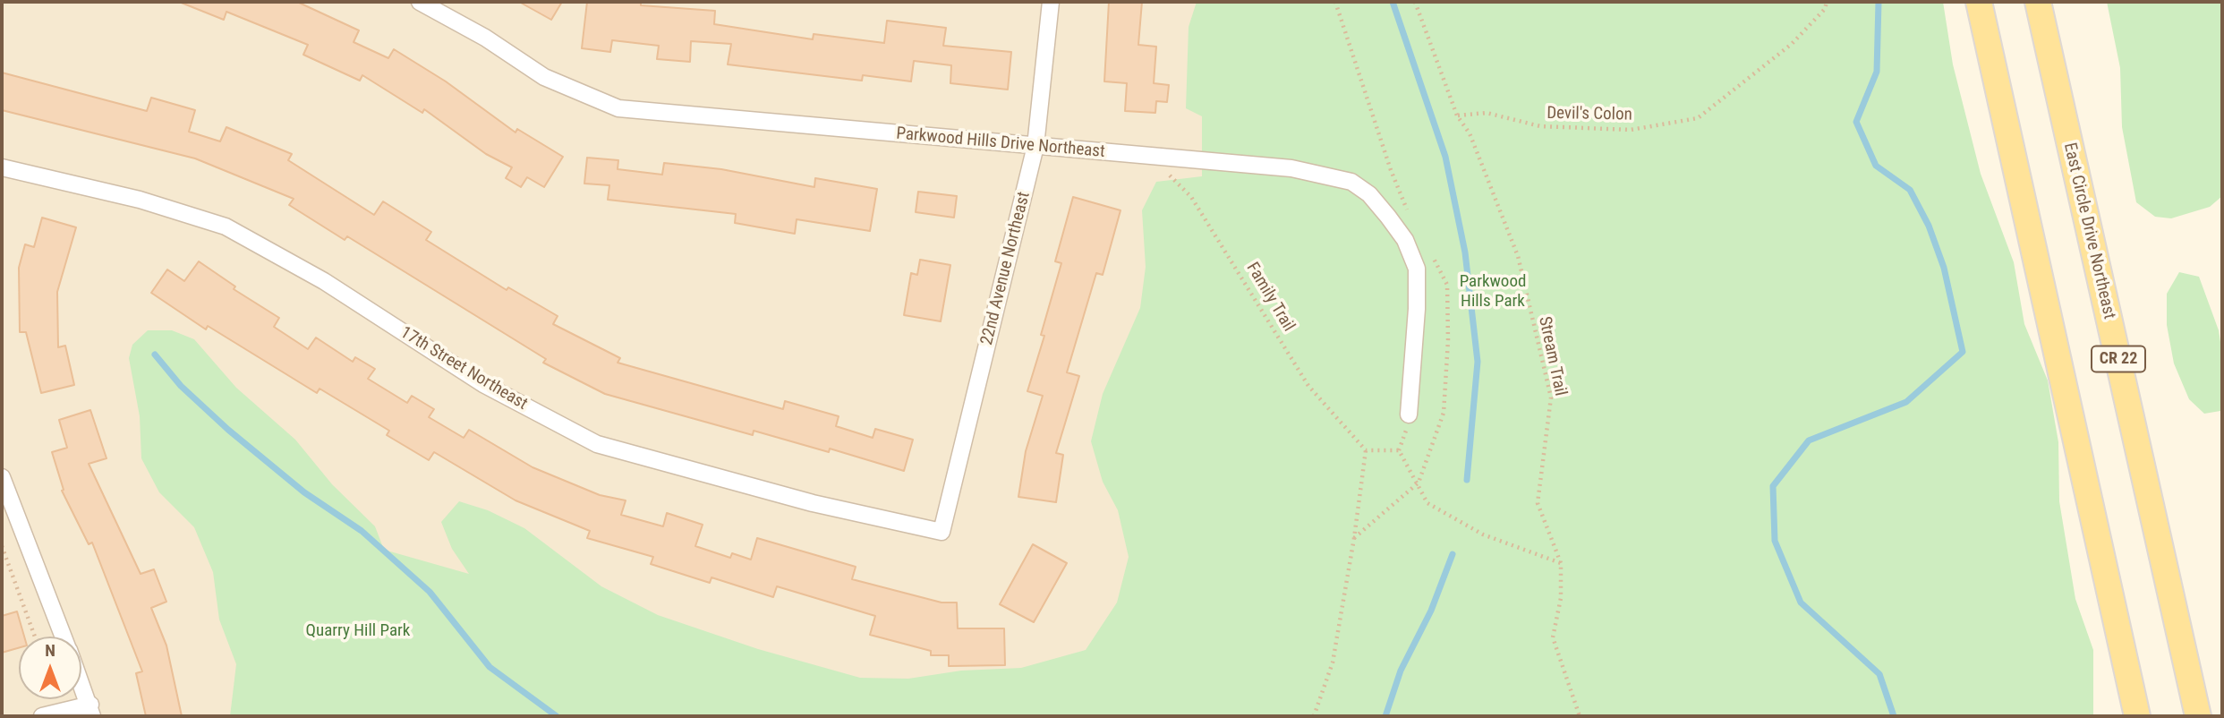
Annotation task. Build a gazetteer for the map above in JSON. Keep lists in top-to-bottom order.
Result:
{
  "streets": {
    "main road": ["East Circle Drive Northeast", "CR 22"],
    "street": ["Parkwood Hills Drive Northeast", "22nd Avenue Northeast", "17th Street Northeast"],
    "path": ["Devil's Colon", "Family Trail", "Stream Trail"]
  },
  "crossings": [
    ["Devil's Colon", "Stream Trail"],
    ["Parkwood Hills Drive Northeast", "22nd Avenue Northeast"],
    ["Parkwood Hills Drive Northeast", "Family Trail"],
    ["22nd Avenue Northeast", "17th Street Northeast"]
  ],
  "parks": ["Parkwood Hills Park", "Quarry Hill Park"],
  "north": "top"
}
